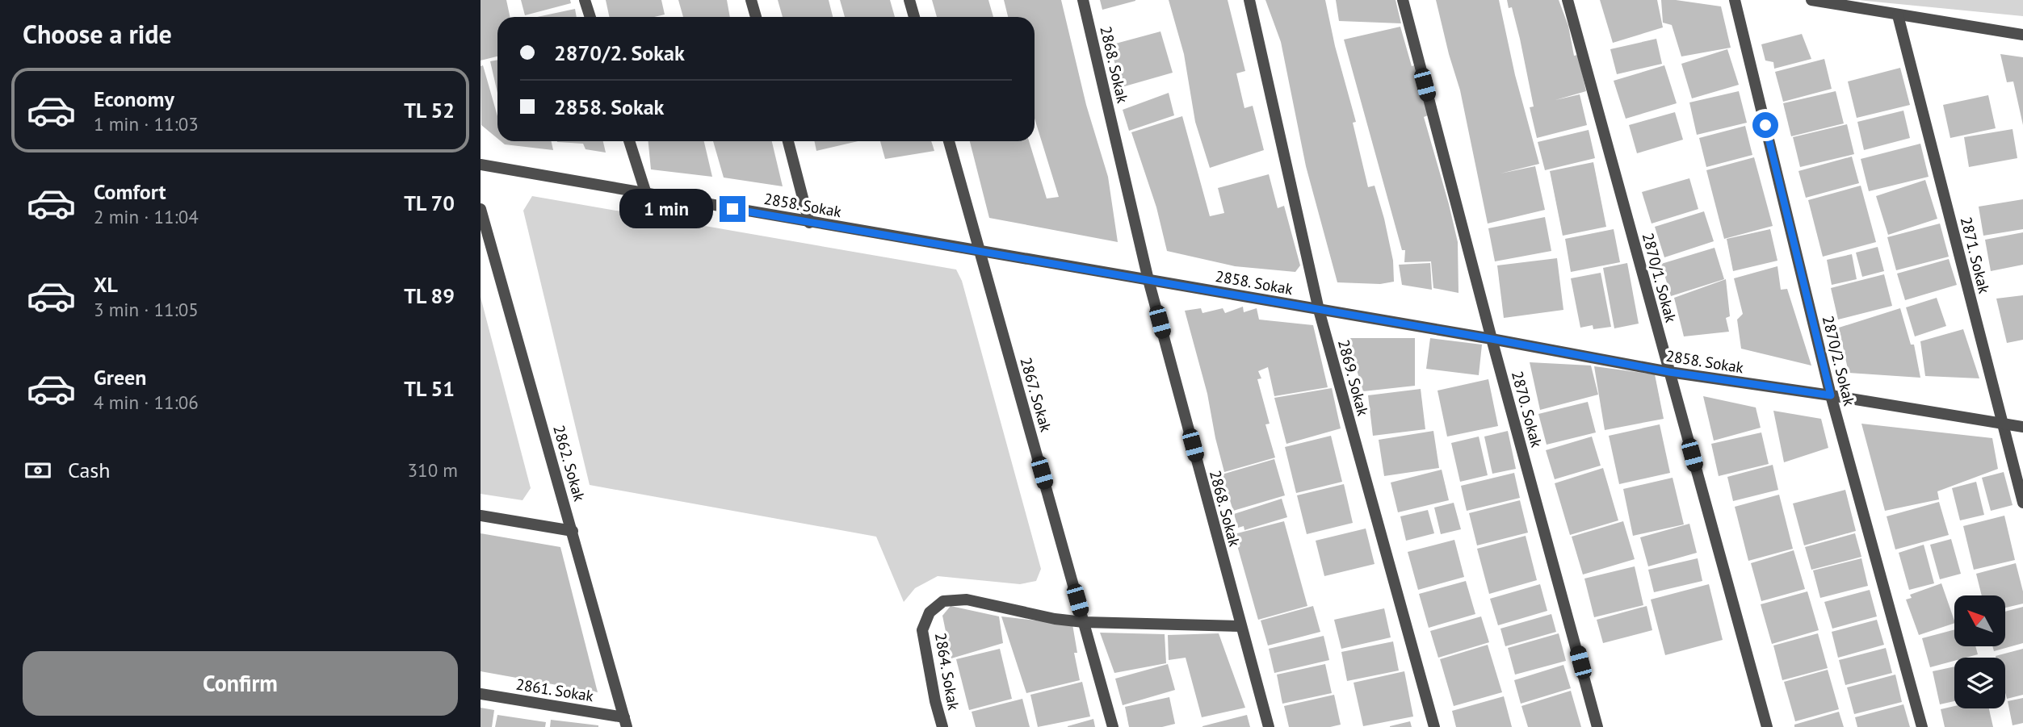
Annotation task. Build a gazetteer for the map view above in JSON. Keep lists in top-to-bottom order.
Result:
{
  "streets": {
    "street": [
      "2868. Sokak",
      "2858. Sokak",
      "2871. Sokak",
      "2870/1. Sokak",
      "2870/2. Sokak",
      "2869. Sokak",
      "2867. Sokak",
      "2870. Sokak",
      "2862. Sokak",
      "2864. Sokak",
      "2861. Sokak"
    ]
  },
  "crossings": [
    ["2868. Sokak", "2858. Sokak"],
    ["2858. Sokak", "2871. Sokak"],
    ["2858. Sokak", "2870/1. Sokak"],
    ["2858. Sokak", "2870/2. Sokak"],
    ["2858. Sokak", "2869. Sokak"],
    ["2858. Sokak", "2867. Sokak"],
    ["2858. Sokak", "2870. Sokak"],
    ["2867. Sokak", "2864. Sokak"],
    ["2862. Sokak", "2861. Sokak"]
  ],
  "north": "top left",
  "page": {
    "heading": "Choose a ride",
    "banner": ["2870/2. Sokak", "2858. Sokak"],
    "list": [
      {
        "name": "Economy",
        "note": "1 min · 11:03",
        "value": "TL 52"
      },
      {
        "name": "Comfort",
        "note": "2 min · 11:04",
        "value": "TL 70"
      },
      {
        "name": "XL",
        "note": "3 min · 11:05",
        "value": "TL 89"
      },
      {
        "name": "Green",
        "note": "4 min · 11:06",
        "value": "TL 51"
      }
    ],
    "bubble": "1 min",
    "pay": ["Cash", "310 m"],
    "buttons": "Confirm"
  }
}
